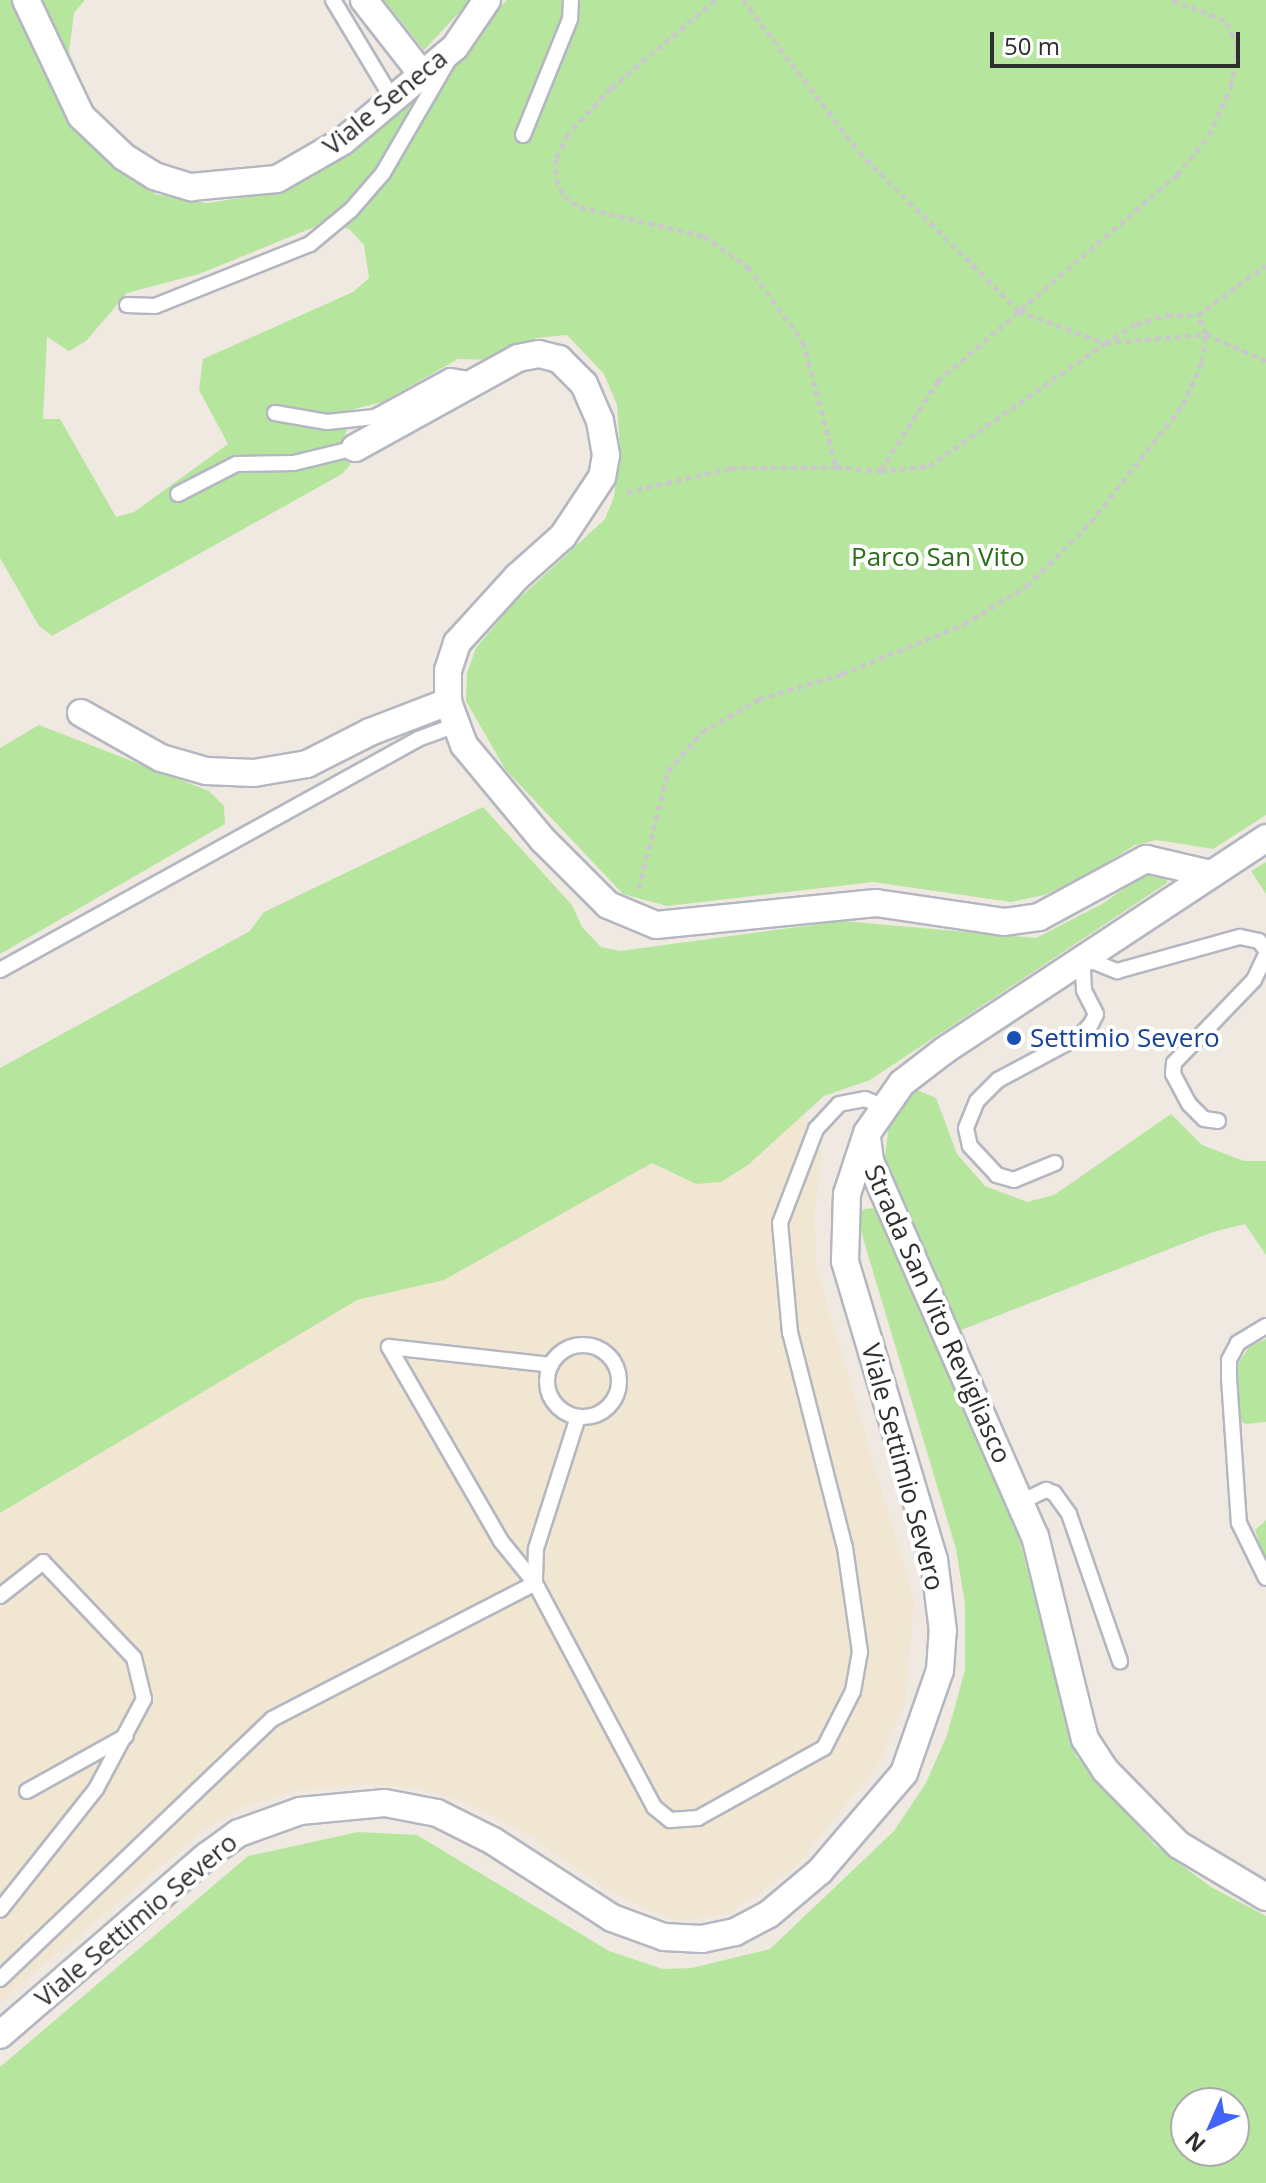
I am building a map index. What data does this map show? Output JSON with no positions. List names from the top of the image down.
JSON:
{
  "streets": {
    "street": ["Viale Seneca", "Strada San Vito Revigliasco", "Viale Settimio Severo"]
  },
  "crossings": [
    ["Strada San Vito Revigliasco", "Viale Settimio Severo"]
  ],
  "parks": ["Parco San Vito"],
  "places": ["Settimio Severo"],
  "scale_bar": "50 m",
  "north": "bottom left"
}
